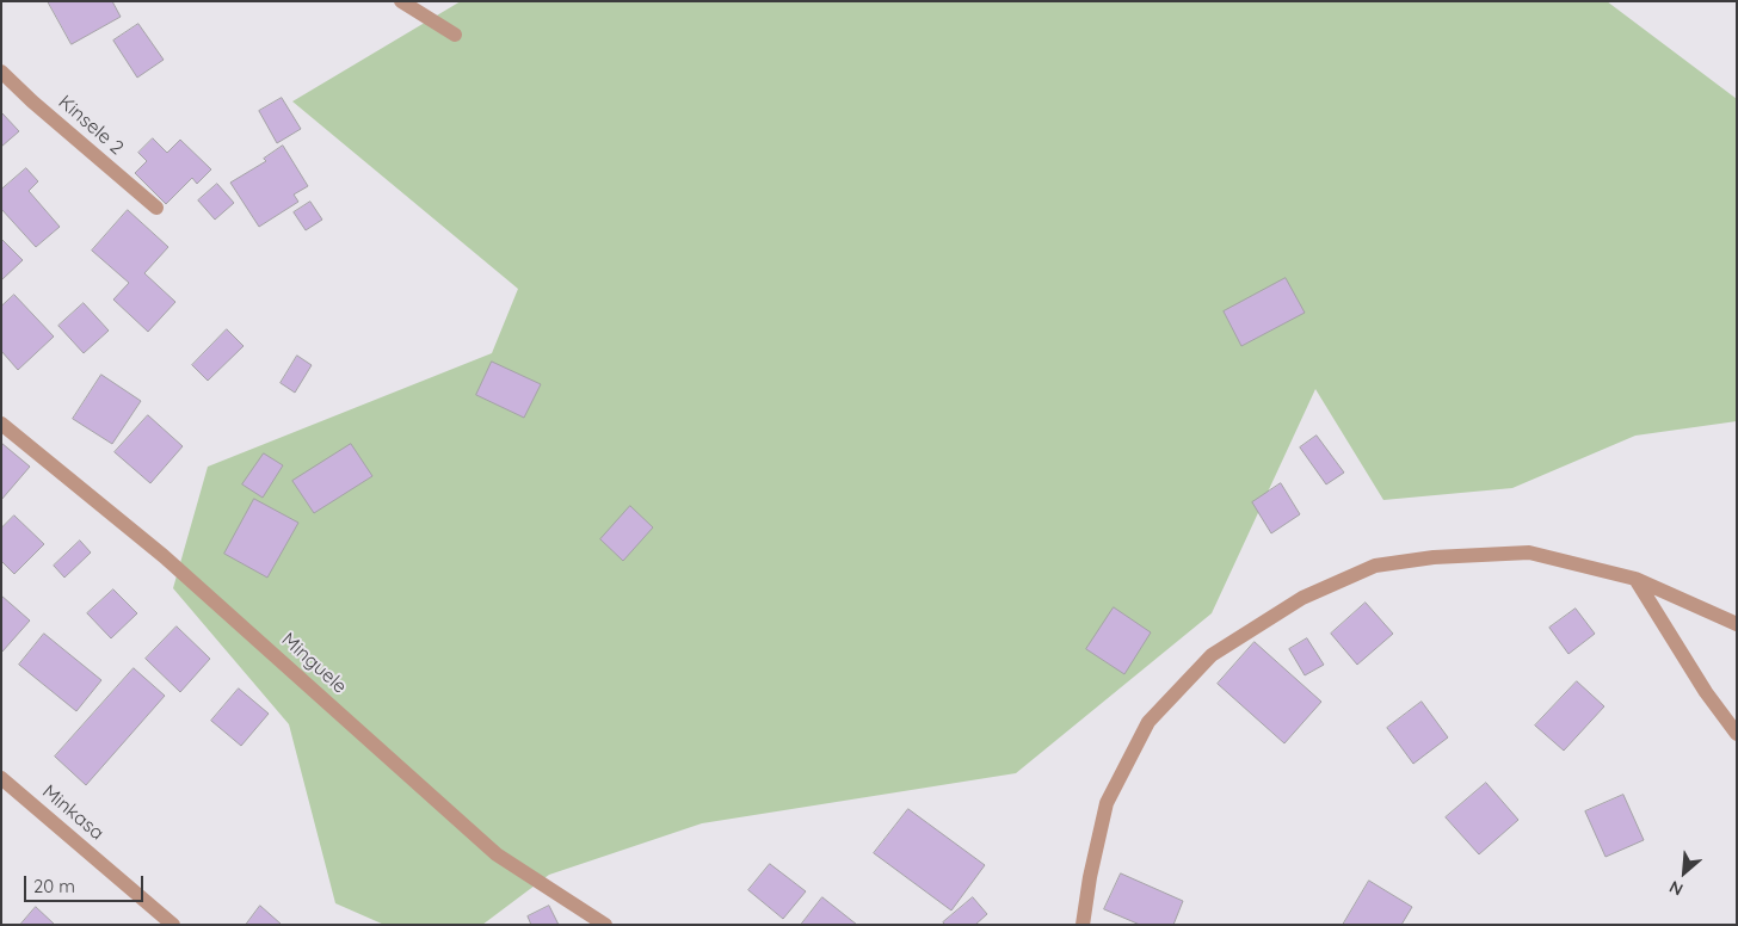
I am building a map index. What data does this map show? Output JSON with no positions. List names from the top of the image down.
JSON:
{
  "streets": {
    "street": ["Kinsele 2", "Minguele", "Minkasa"]
  },
  "scale_bar": "20 m",
  "north": "bottom left"
}
